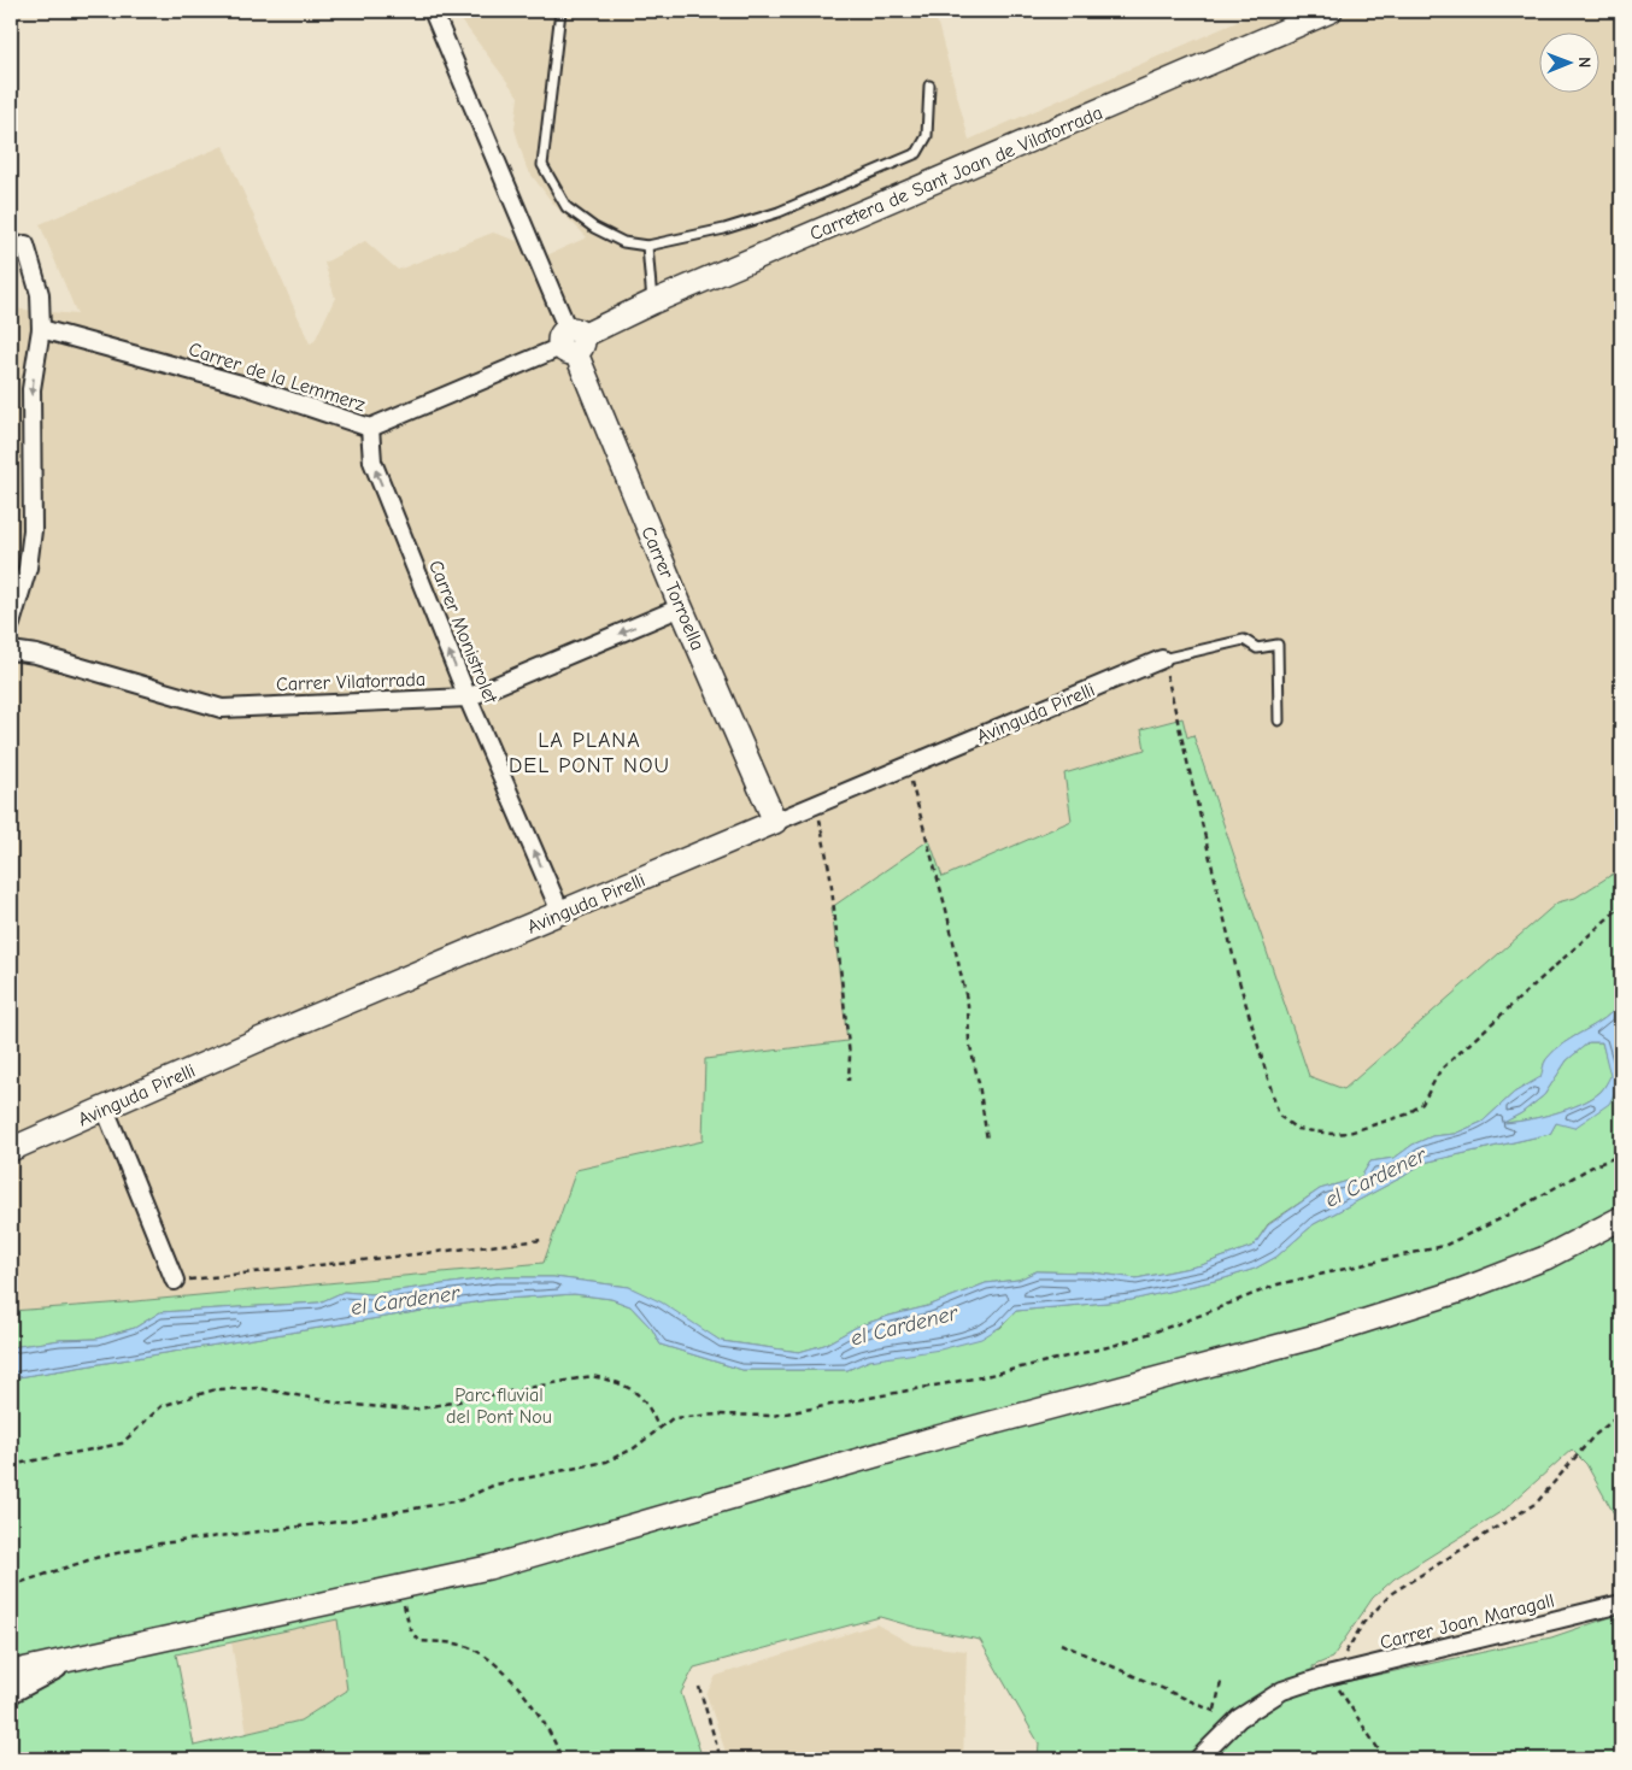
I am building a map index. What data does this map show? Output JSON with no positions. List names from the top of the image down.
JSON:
{
  "streets": {
    "street": [
      "Carretera de Sant Joan de Vilatorrada",
      "Carrer de la Lemmerz",
      "Carrer Torroella",
      "Carrer Monistrolet",
      "Carrer Vilatorrada",
      "Avinguda Pirelli",
      "Carrer Joan Maragall"
    ]
  },
  "crossings": [
    ["Carretera de Sant Joan de Vilatorrada", "Carrer de la Lemmerz"],
    ["Carretera de Sant Joan de Vilatorrada", "Carrer Torroella"],
    ["Carrer de la Lemmerz", "Carrer Torroella"],
    ["Carrer de la Lemmerz", "Carrer Monistrolet"],
    ["Carrer Torroella", "Carrer Vilatorrada"],
    ["Carrer Torroella", "Avinguda Pirelli"],
    ["Carrer Monistrolet", "Carrer Vilatorrada"],
    ["Carrer Monistrolet", "Avinguda Pirelli"]
  ],
  "one_way": ["Carrer Monistrolet"],
  "districts": ["LA PLANA DEL PONT NOU"],
  "water": ["el Cardener"],
  "parks": ["Parc fluvial del Pont Nou"],
  "north": "right"
}
